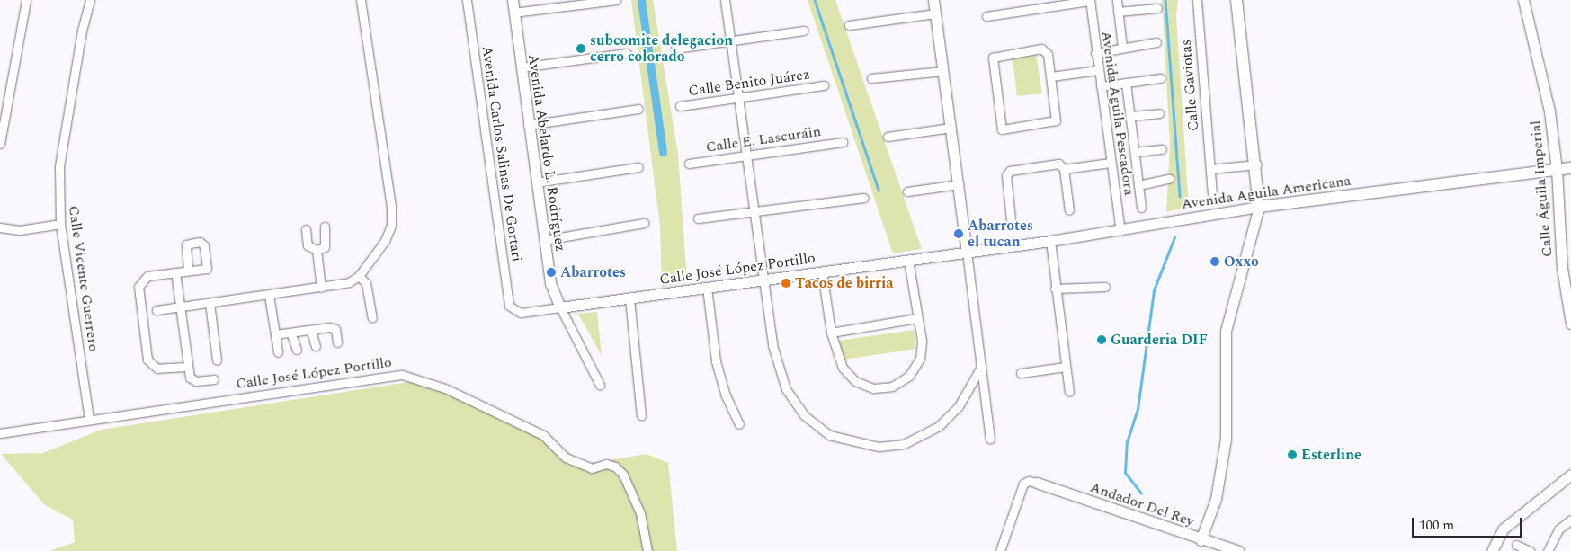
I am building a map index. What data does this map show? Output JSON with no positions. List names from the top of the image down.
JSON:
{
  "streets": {
    "main road": ["Avenida Aguila Americana"],
    "street": [
      "Calle Benito Juárez",
      "Calle Gaviotas",
      "Avenida Aguila Pescadora",
      "Calle E. Lascuráin",
      "Avenida Abelardo L. Rodríguez",
      "Avenida Carlos Salinas De Gortari",
      "Calle Águila Imperial",
      "Calle José López Portillo",
      "Calle Vicente Guerrero",
      "Andador Del Rey"
    ]
  },
  "crossings": [
    ["Avenida Aguila Pescadora", "Avenida Aguila Americana"],
    ["Avenida Abelardo L. Rodríguez", "Calle José López Portillo"],
    ["Avenida Carlos Salinas De Gortari", "Calle José López Portillo"],
    ["Calle Águila Imperial", "Avenida Aguila Americana"],
    ["Avenida Aguila Americana", "Calle José López Portillo"],
    ["Calle José López Portillo", "Calle Vicente Guerrero"]
  ],
  "places": [
    "subcomite delegacion cerro colorado",
    "Abarrotes el tucan",
    "Oxxo",
    "Abarrotes",
    "Tacos de birria",
    "Guarderia DIF",
    "Esterline"
  ],
  "scale_bar": "100 m"
}
